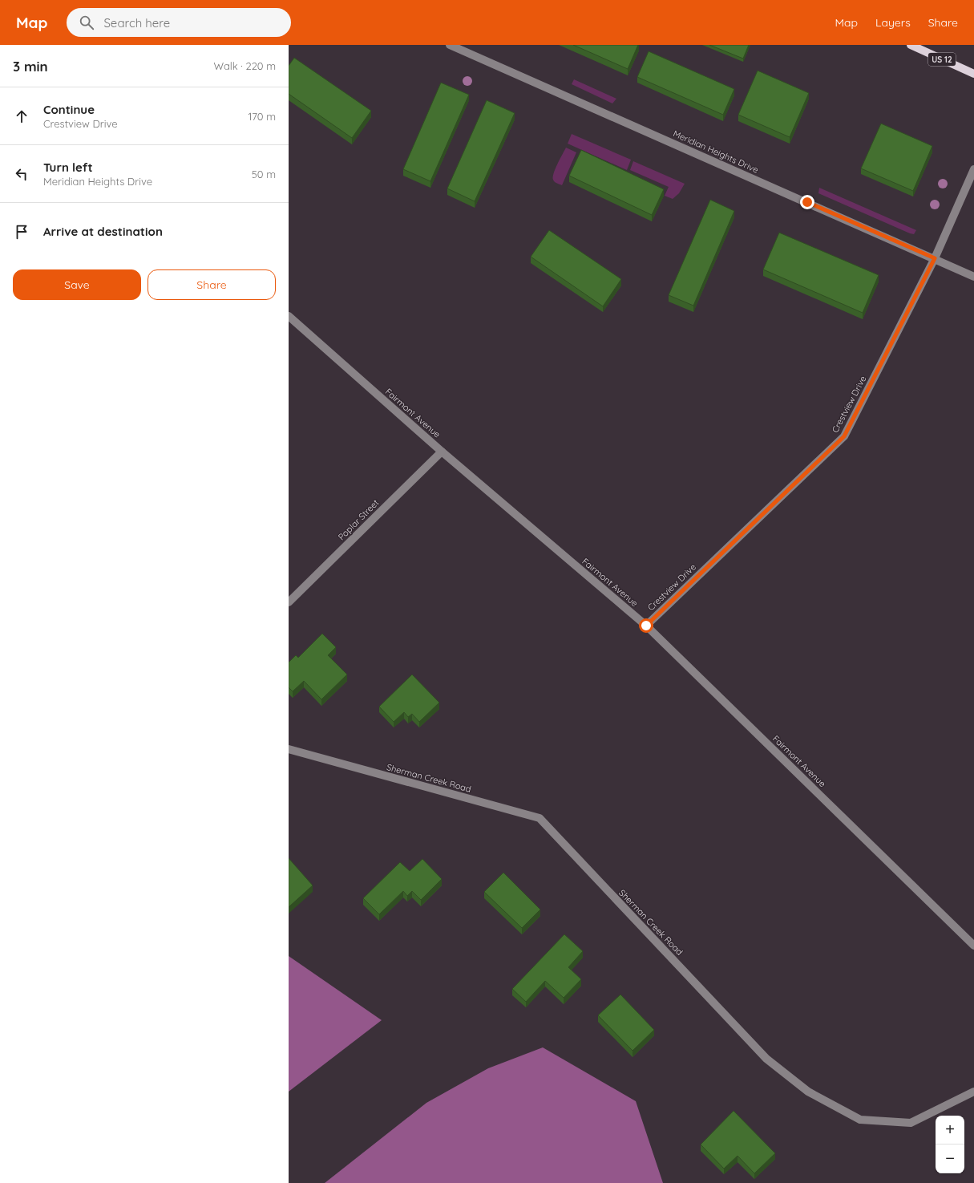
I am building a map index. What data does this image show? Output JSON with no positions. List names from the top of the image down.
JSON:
{
  "streets": {
    "main road": ["US 12"],
    "street": [
      "Meridian Heights Drive",
      "Crestview Drive",
      "Fairmont Avenue",
      "Poplar Street",
      "Sherman Creek Road"
    ]
  },
  "crossings": [
    ["Meridian Heights Drive", "Crestview Drive"],
    ["Crestview Drive", "Fairmont Avenue"],
    ["Fairmont Avenue", "Poplar Street"]
  ],
  "page": {
    "header": "Map",
    "search": "Search here",
    "nav": ["Map", "Layers", "Share"],
    "heading": ["3 min", "Walk · 220 m"],
    "list": [
      ["Continue", "Crestview Drive", "170 m"],
      ["Turn left", "Meridian Heights Drive", "50 m"],
      "Arrive at destination"
    ],
    "buttons": ["Save", "Share"],
    "map_buttons": ["+", "−"]
  }
}
